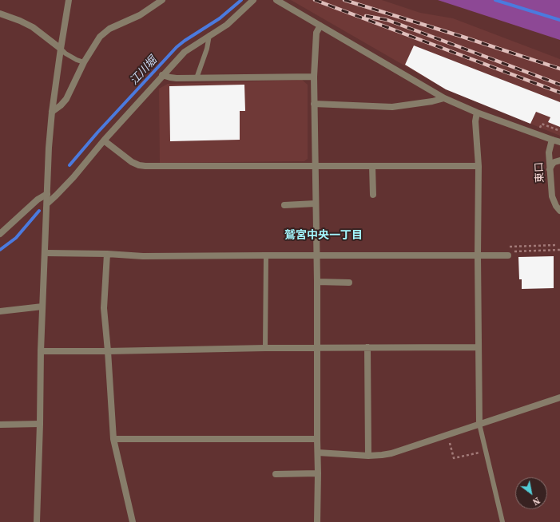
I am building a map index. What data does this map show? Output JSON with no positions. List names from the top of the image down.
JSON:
{
  "streets": {
    "street": ["東口"]
  },
  "districts": ["鷲宮中央一丁目"],
  "water": ["江川堀"],
  "north": "bottom right"
}
